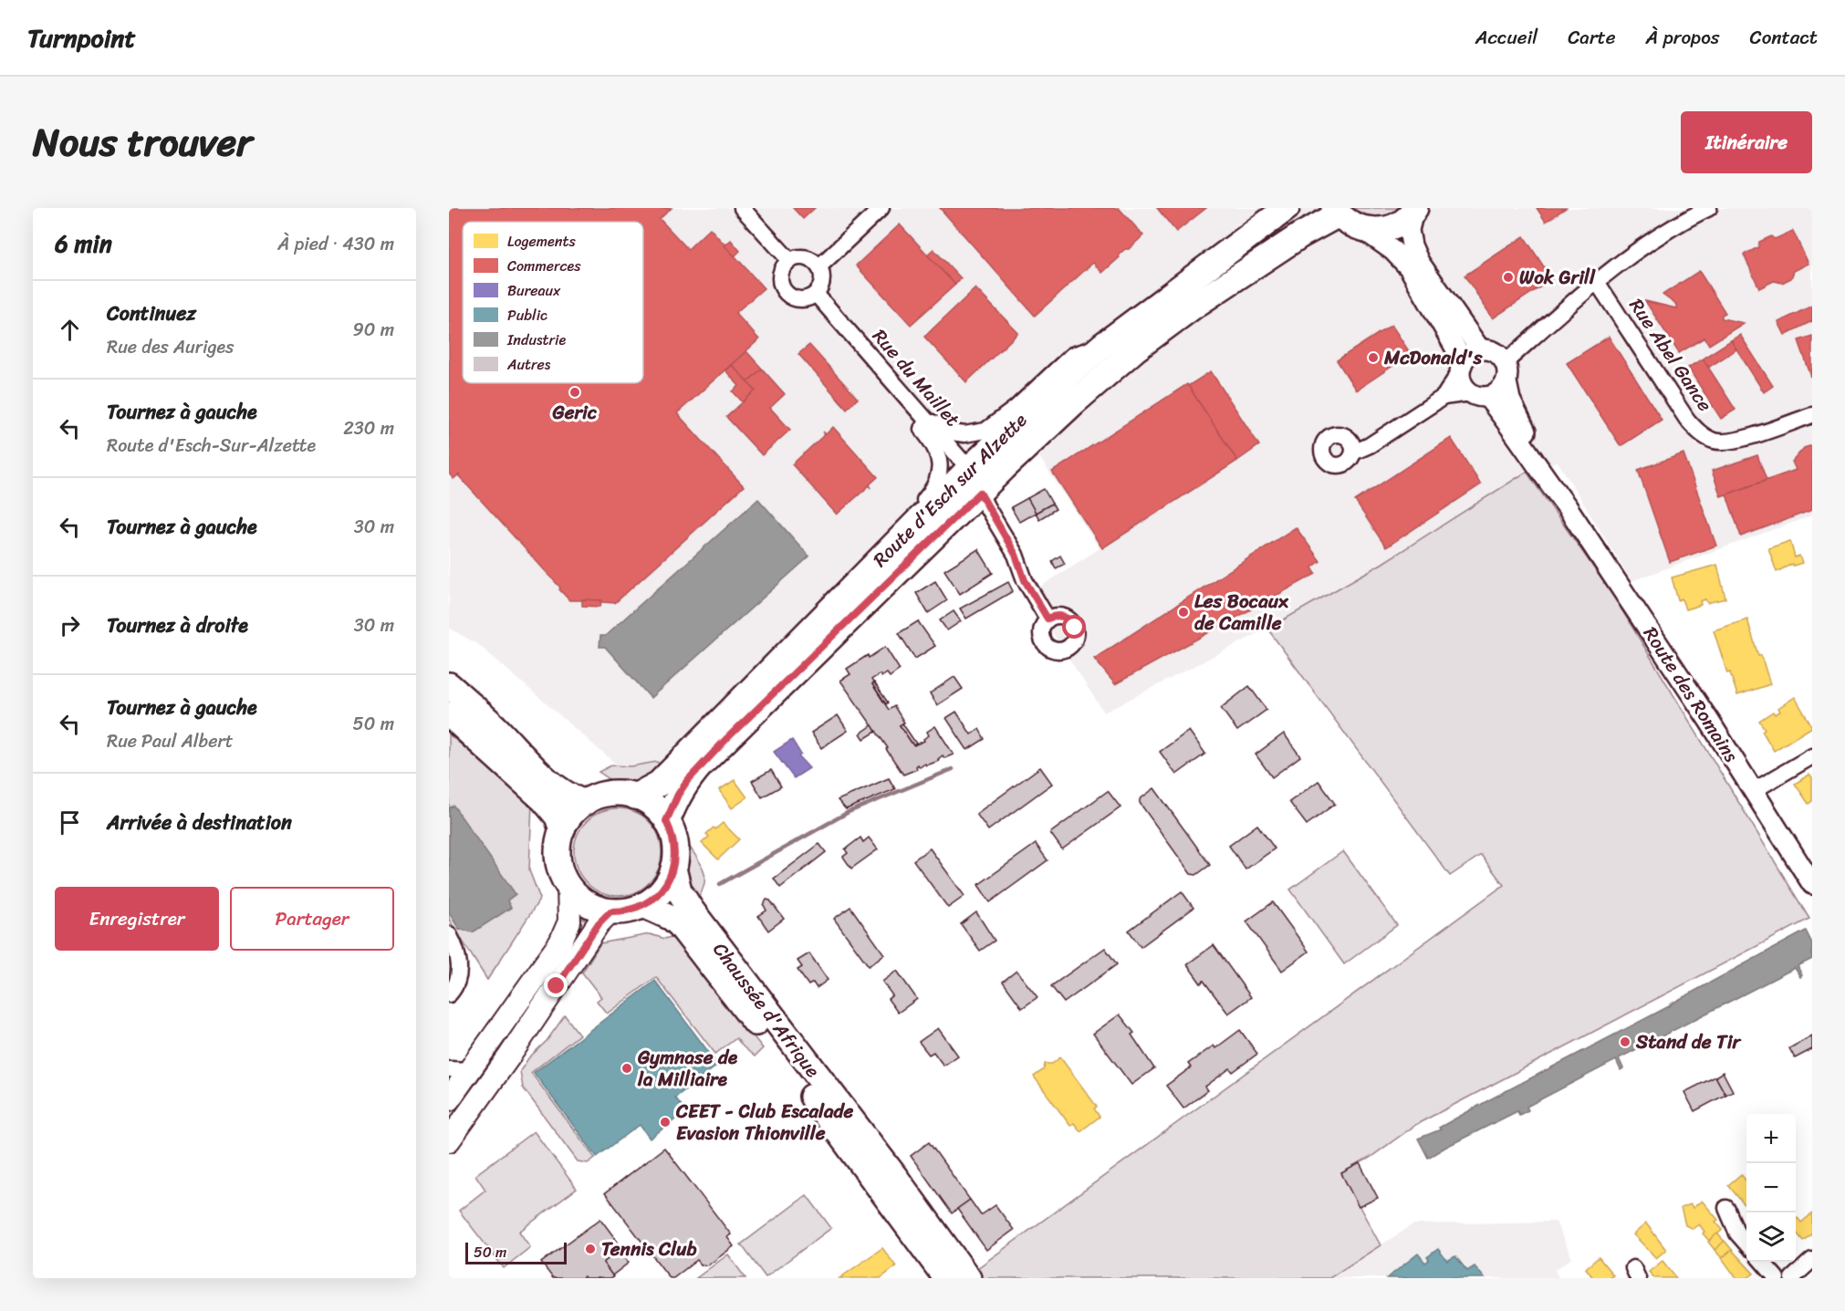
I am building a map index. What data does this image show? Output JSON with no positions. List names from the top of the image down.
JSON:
{
  "streets": {
    "main road": ["Route d'Esch sur Alzette", "Chaussée d'Afrique"],
    "street": ["Rue Abel Gance", "Rue du Maillet", "Route des Romains"]
  },
  "crossings": [
    ["Rue du Maillet", "Route d'Esch sur Alzette"],
    ["Route d'Esch sur Alzette", "Chaussée d'Afrique"]
  ],
  "places": [
    "Wok Grill",
    "McDonald's",
    "Geric",
    "Les Bocaux de Camille",
    "Stand de Tir",
    "Gymnase de la Milliaire",
    "CEET - Club Escalade Evasion Thionville",
    "Tennis Club"
  ],
  "legend": [
    "Logements",
    "Commerces",
    "Bureaux",
    "Public",
    "Industrie",
    "Autres"
  ],
  "scale_bar": "50 m",
  "page": {
    "header": "Turnpoint",
    "nav": [
      "Accueil",
      "Carte",
      "À propos",
      "Contact"
    ],
    "title": "Nous trouver",
    "buttons": [
      "Itinéraire",
      ["Enregistrer", "Partager"]
    ],
    "heading": ["6 min", "À pied · 430 m"],
    "list": [
      ["Continuez", "Rue des Auriges", "90 m"],
      ["Tournez à gauche", "Route d'Esch-Sur-Alzette", "230 m"],
      ["Tournez à gauche", "30 m"],
      ["Tournez à droite", "30 m"],
      ["Tournez à gauche", "Rue Paul Albert", "50 m"],
      "Arrivée à destination"
    ],
    "map_buttons": ["+", "−"],
    "scale": "50 m"
  }
}
